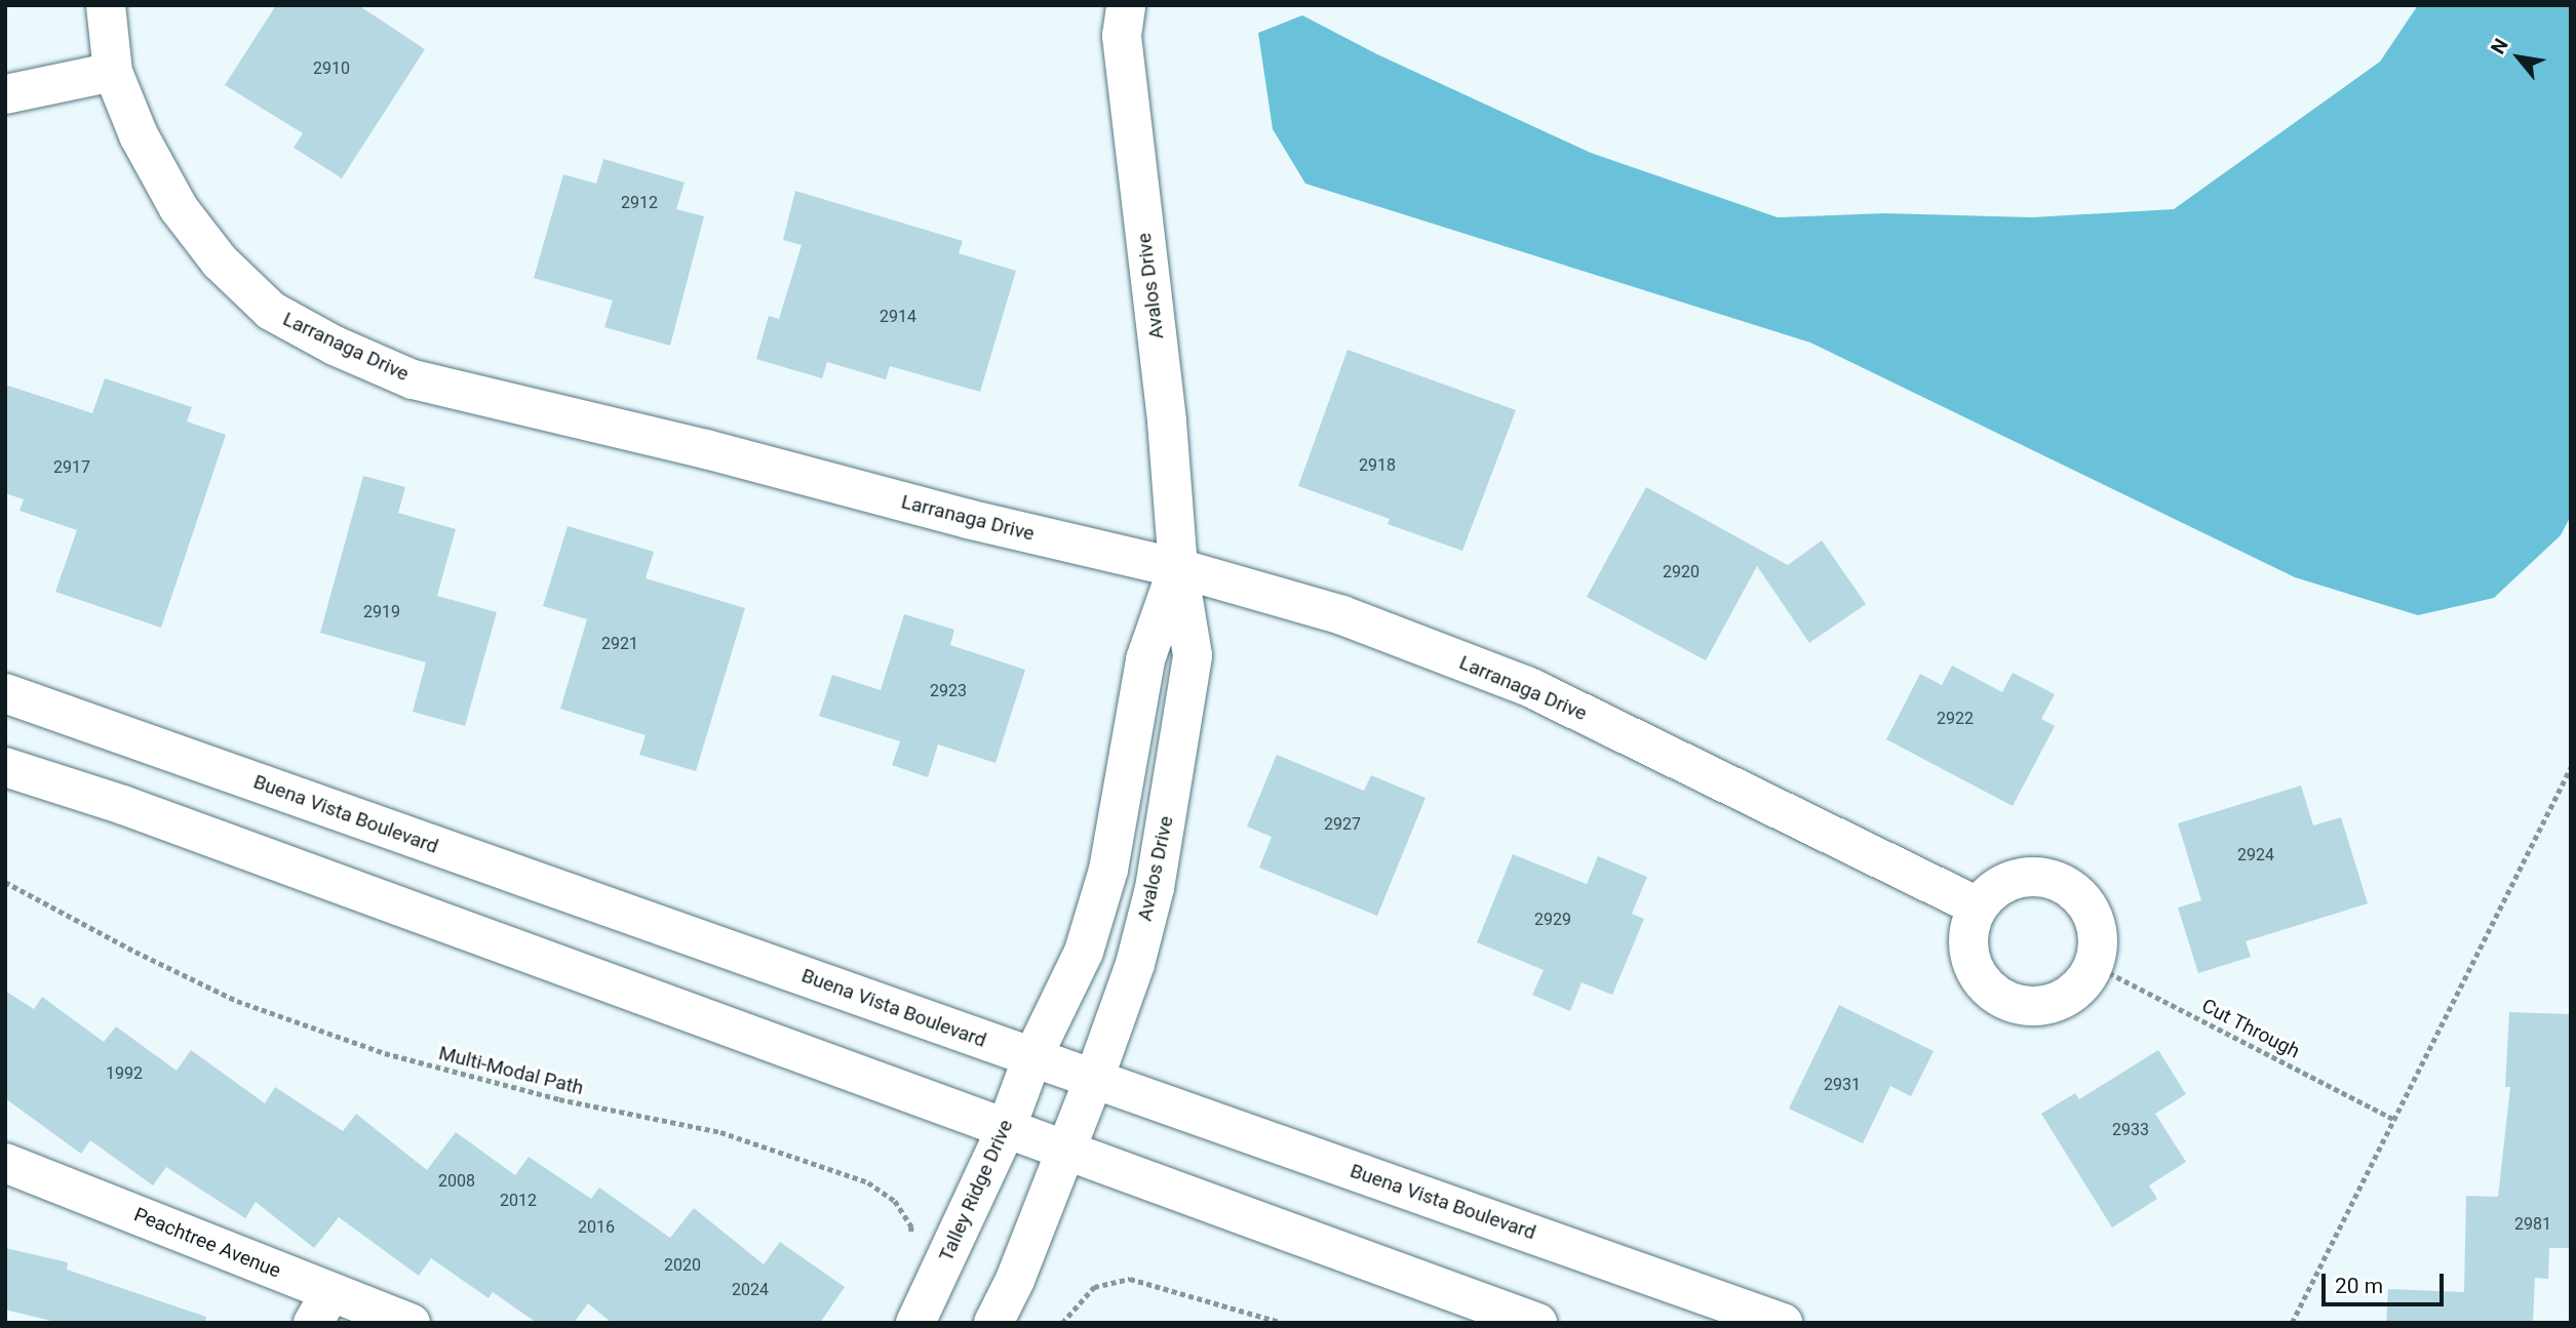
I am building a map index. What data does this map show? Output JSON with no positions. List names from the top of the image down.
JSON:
{
  "streets": {
    "street": [
      "Avalos Drive",
      "Larranaga Drive",
      "Buena Vista Boulevard",
      "Talley Ridge Drive",
      "Peachtree Avenue"
    ],
    "path": ["Cut Through", "Multi-Modal Path"]
  },
  "crossings": [
    ["Avalos Drive", "Larranaga Drive"],
    ["Avalos Drive", "Buena Vista Boulevard"],
    ["Avalos Drive", "Talley Ridge Drive"],
    ["Larranaga Drive", "Cut Through"],
    ["Buena Vista Boulevard", "Talley Ridge Drive"]
  ],
  "house_numbers": [
    "2910",
    "2912",
    "2914",
    "2918",
    "2917",
    "2920",
    "2919",
    "2921",
    "2923",
    "2922",
    "2927",
    "2924",
    "2929",
    "1992",
    "2931",
    "2933",
    "2008",
    "2012",
    "2981",
    "2016",
    "2020",
    "2024"
  ],
  "scale_bar": "20 m",
  "north": "top left"
}
